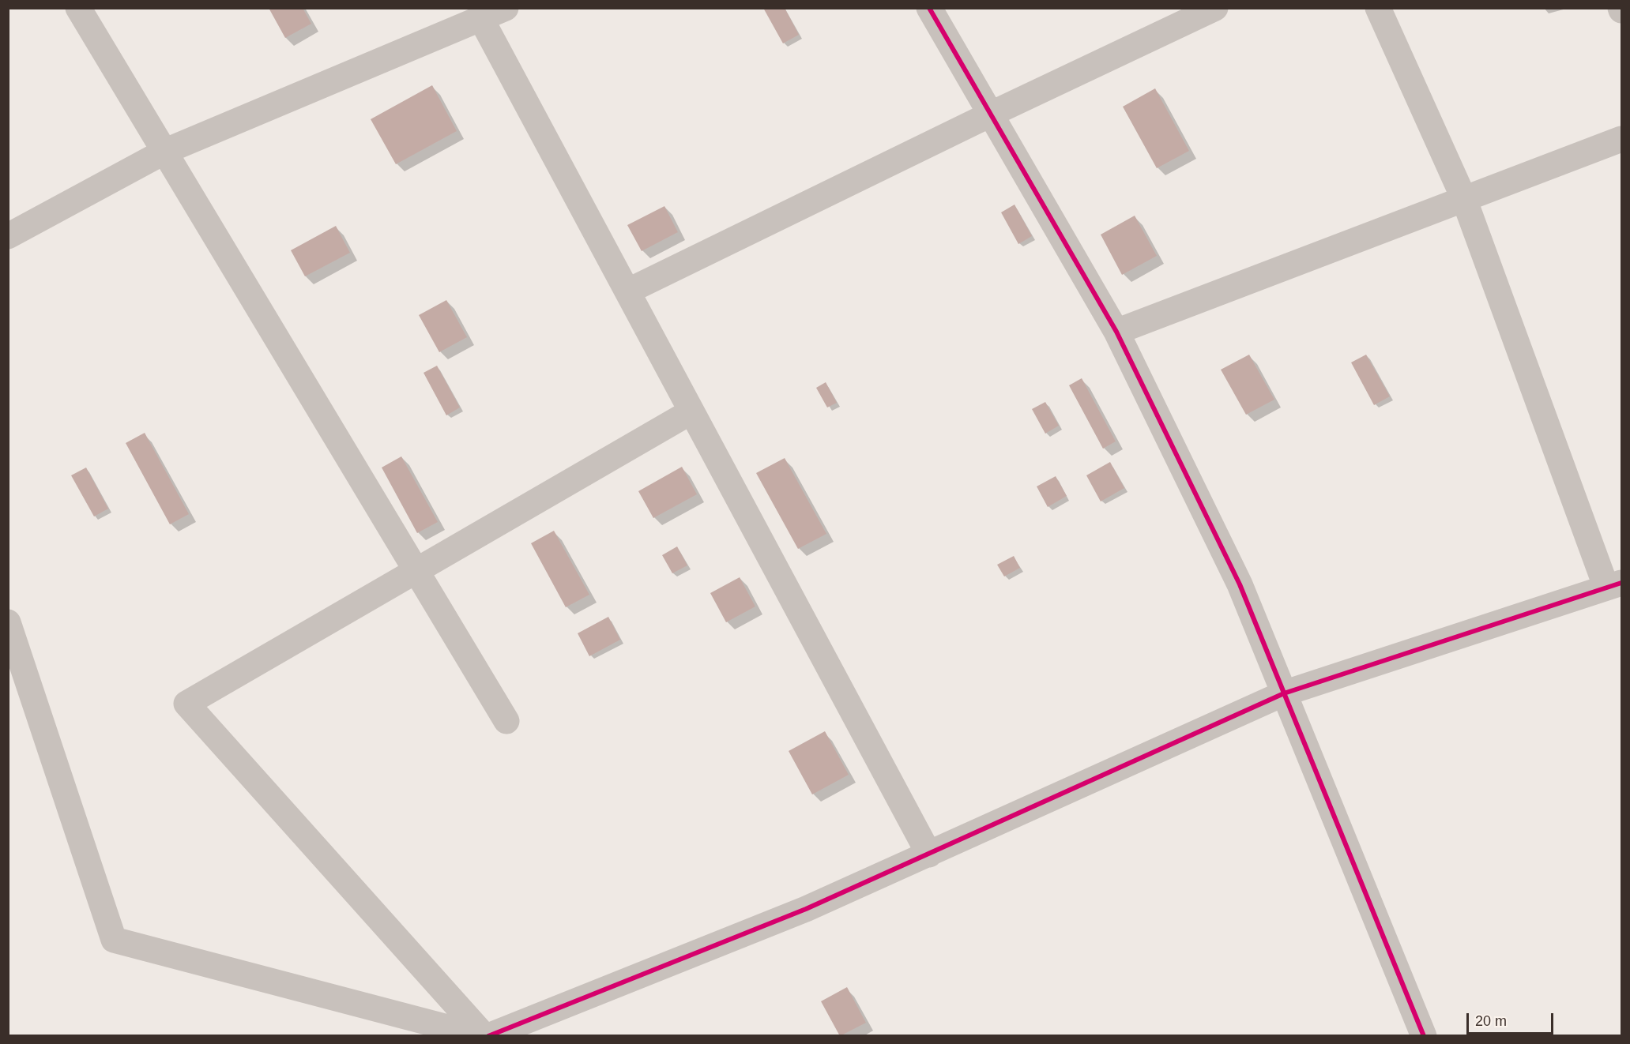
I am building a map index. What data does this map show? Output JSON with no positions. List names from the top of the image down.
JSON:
{
  "scale_bar": "20 m"
}
